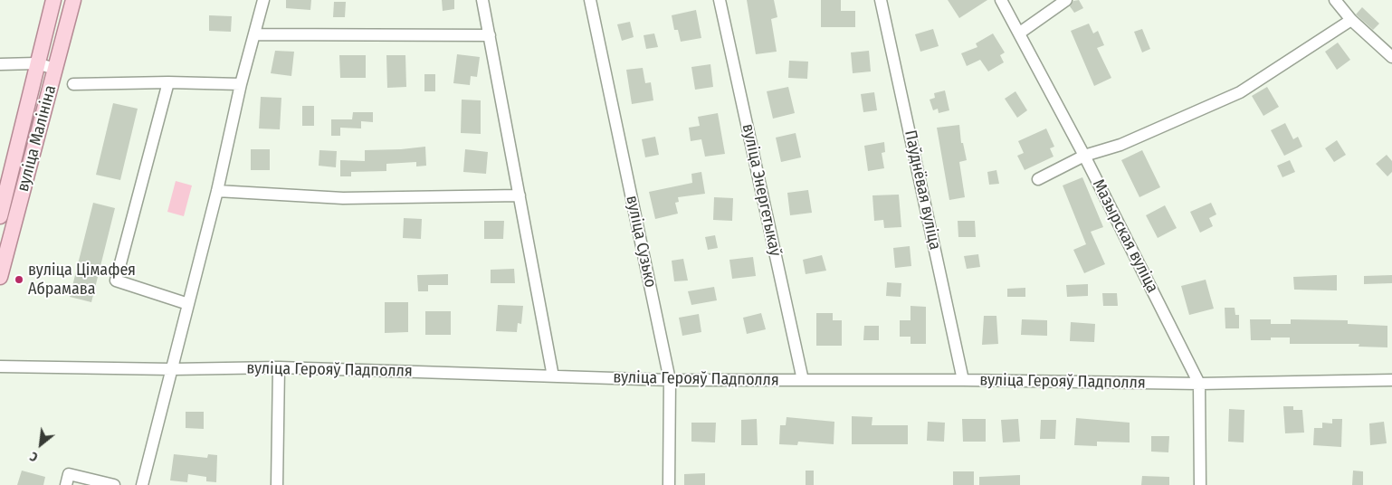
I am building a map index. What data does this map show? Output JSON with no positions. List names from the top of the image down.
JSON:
{
  "streets": {
    "main road": ["вуліца Малініна"],
    "street": [
      "вуліца Энергетыкаў",
      "Паўднёвая вуліца",
      "Мазырская вуліца",
      "вуліца Сузько",
      "вуліца Герояў Падполля"
    ]
  },
  "crossings": [
    ["вуліца Энергетыкаў", "вуліца Герояў Падполля"],
    ["Паўднёвая вуліца", "вуліца Герояў Падполля"],
    ["Мазырская вуліца", "вуліца Герояў Падполля"],
    ["вуліца Сузько", "вуліца Герояў Падполля"]
  ],
  "places": ["вуліца Цімафея Абрамава"],
  "north": "bottom left"
}
